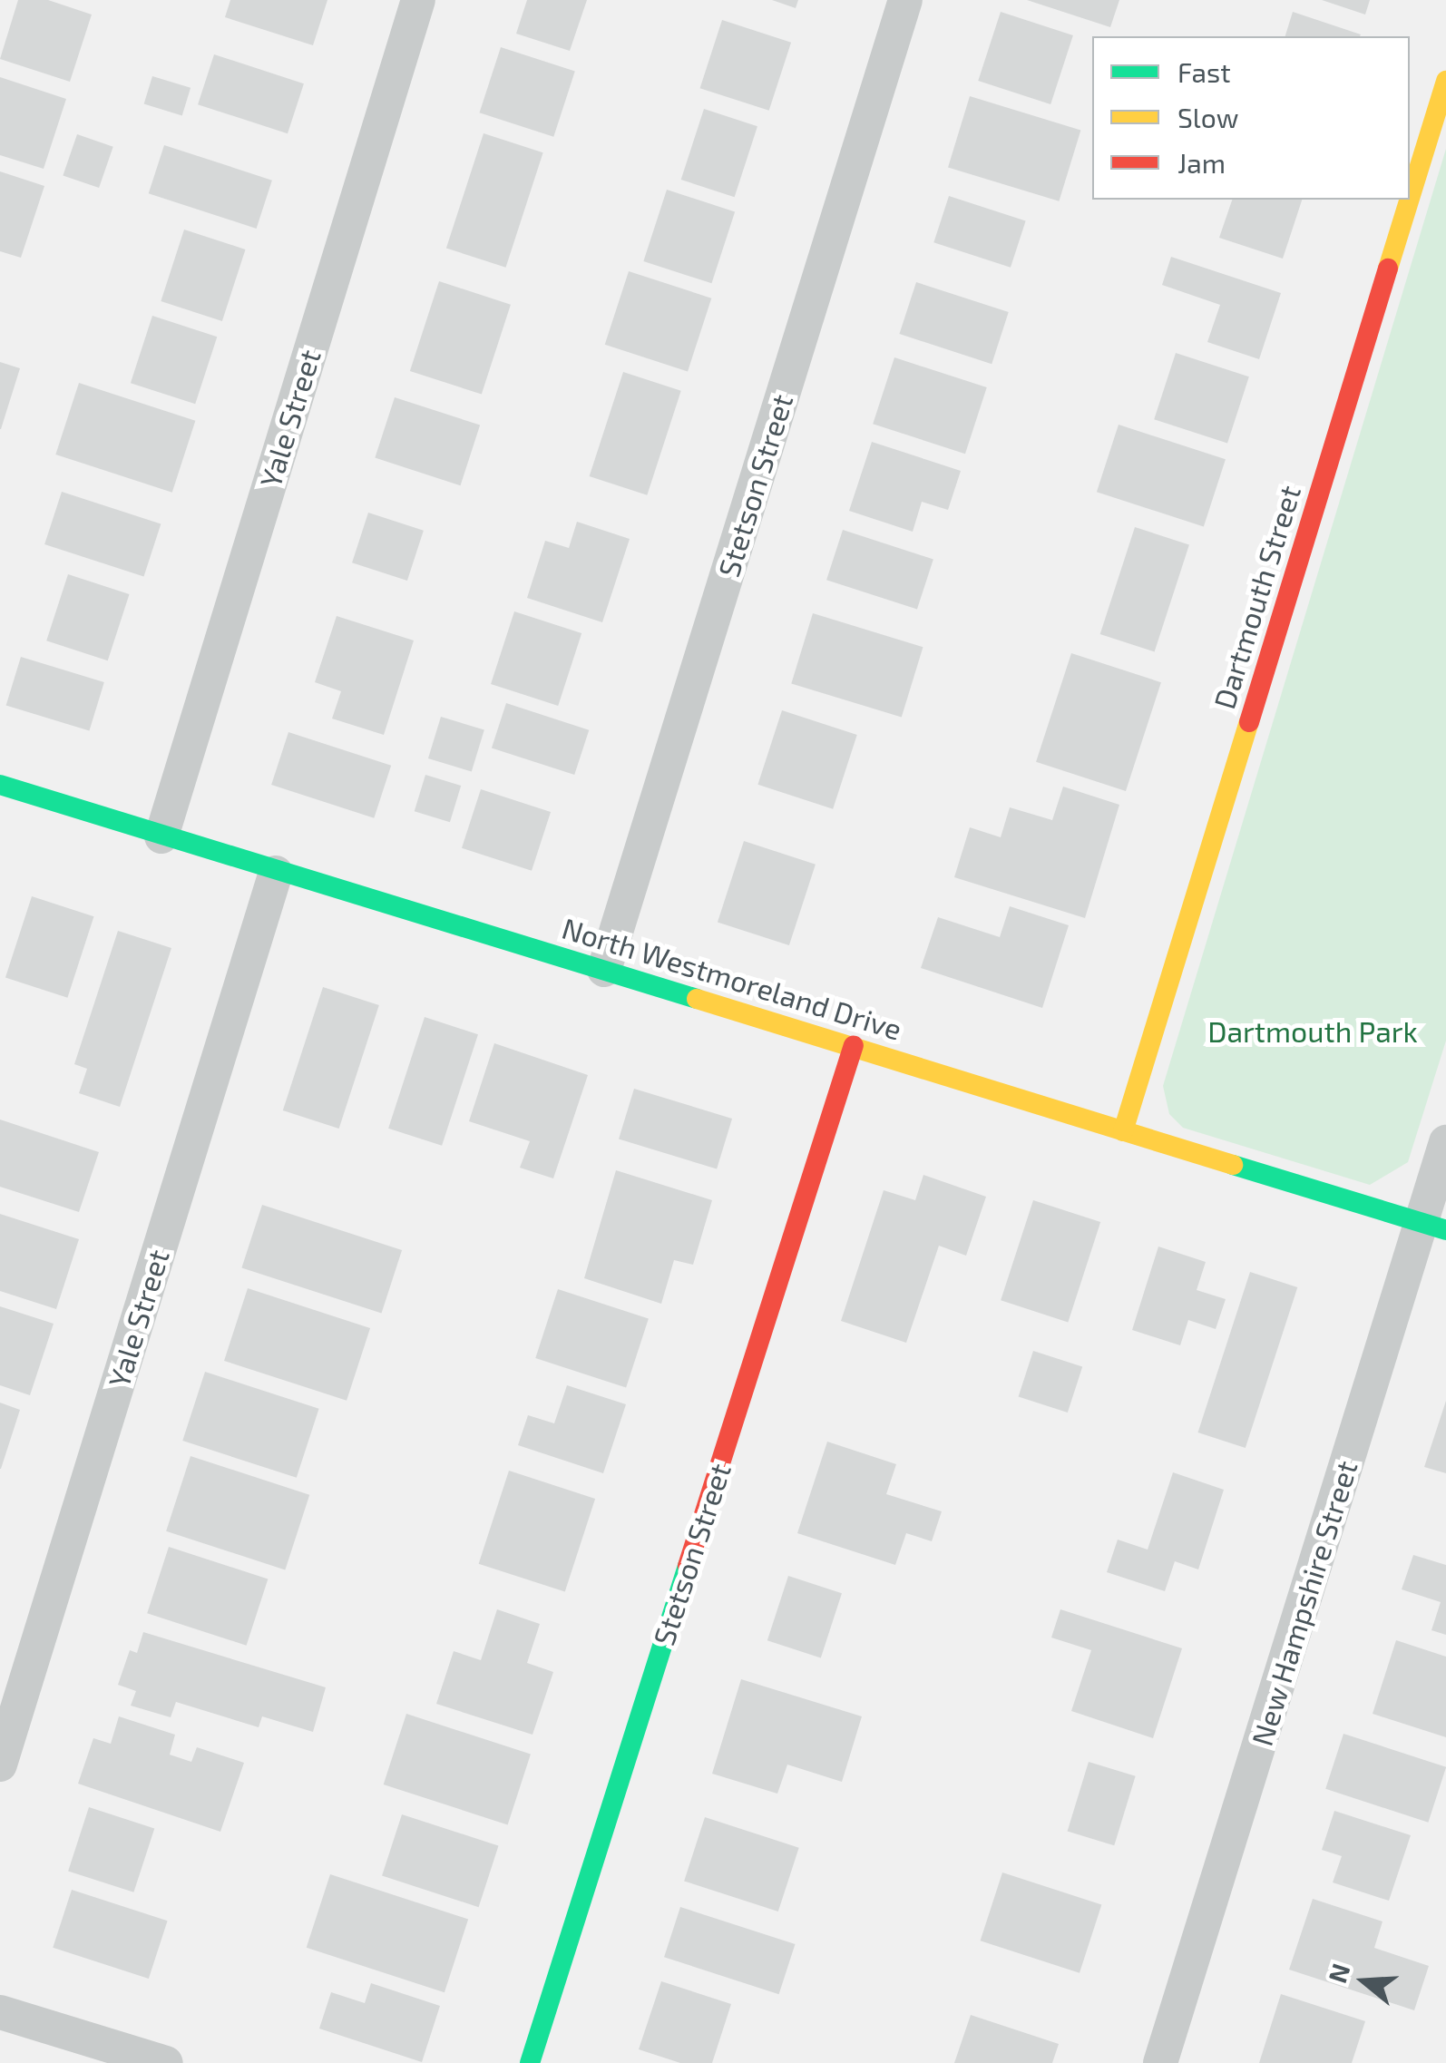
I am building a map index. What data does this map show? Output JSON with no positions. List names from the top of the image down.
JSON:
{
  "streets": {
    "street": [
      "Yale Street",
      "Stetson Street",
      "Dartmouth Street",
      "North Westmoreland Drive",
      "New Hampshire Street"
    ]
  },
  "crossings": [
    ["Yale Street", "North Westmoreland Drive"],
    ["Stetson Street", "North Westmoreland Drive"],
    ["Dartmouth Street", "North Westmoreland Drive"],
    ["North Westmoreland Drive", "New Hampshire Street"]
  ],
  "parks": ["Dartmouth Park"],
  "legend": ["Fast", "Slow", "Jam"],
  "north": "left"
}
